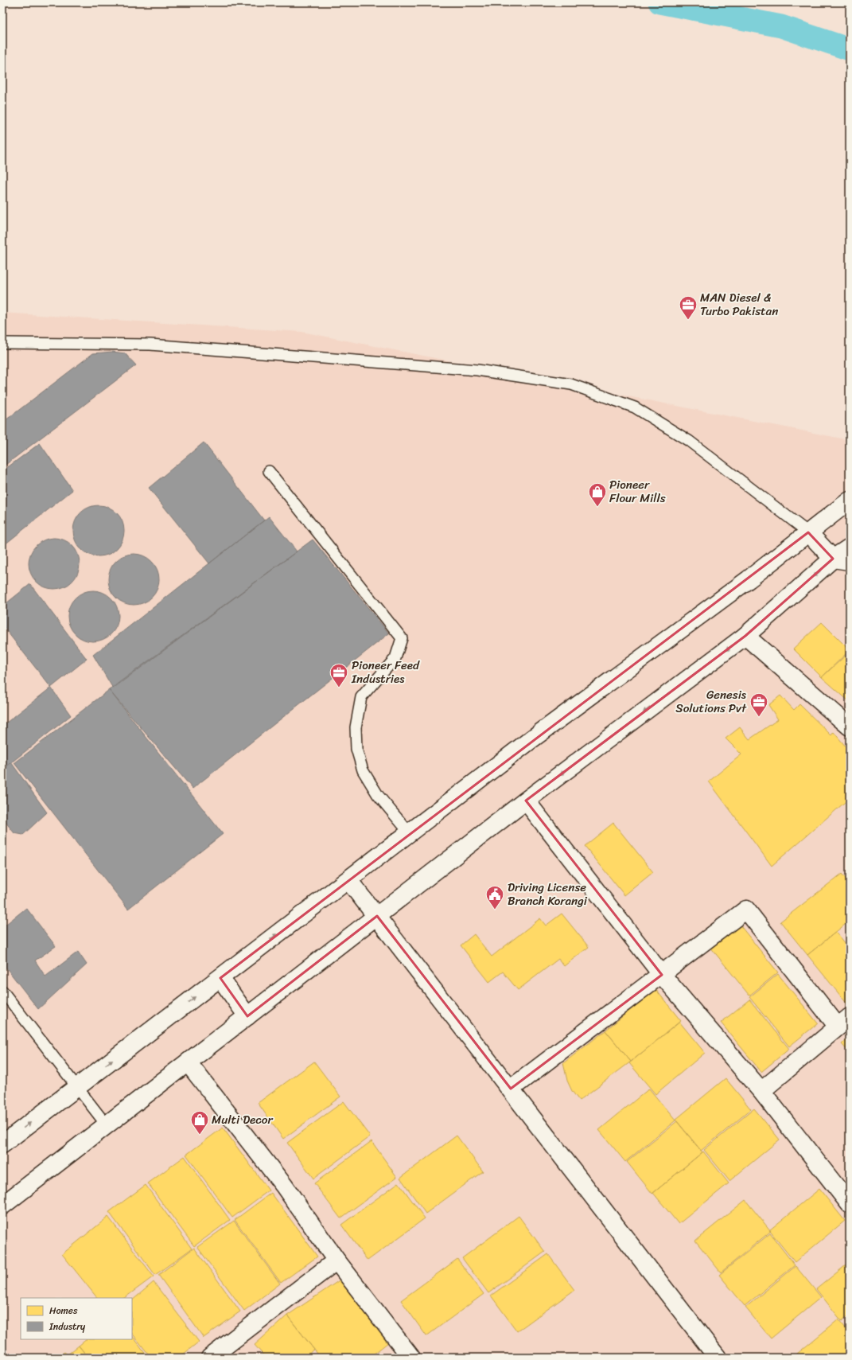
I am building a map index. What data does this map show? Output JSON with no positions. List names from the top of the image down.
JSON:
{
  "places": {
    "office": ["MAN Diesel & Turbo Pakistan", "Pioneer Feed Industries", "Genesis Solutions Pvt"],
    "shop": ["Pioneer Flour Mills", "Multi Decor"],
    "public building": ["Driving License Branch Korangi"]
  },
  "legend": ["Homes", "Industry"]
}
